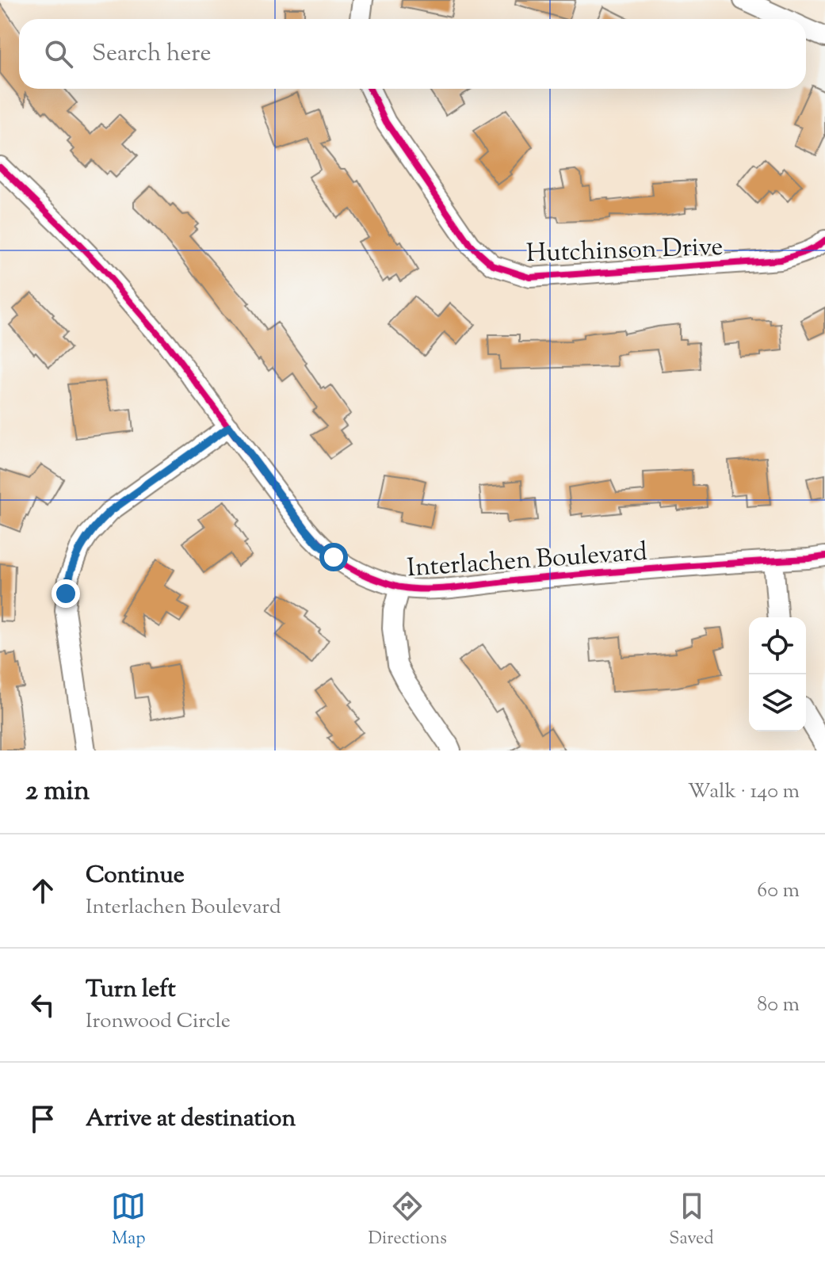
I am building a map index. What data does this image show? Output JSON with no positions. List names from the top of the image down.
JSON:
{
  "streets": {
    "street": ["Hutchinson Drive", "Interlachen Boulevard"]
  },
  "page": {
    "search": "Search here",
    "heading": ["2 min", "Walk · 140 m"],
    "list": [
      ["Continue", "Interlachen Boulevard", "60 m"],
      ["Turn left", "Ironwood Circle", "80 m"],
      "Arrive at destination"
    ],
    "nav": ["Map", "Directions", "Saved"]
  }
}
